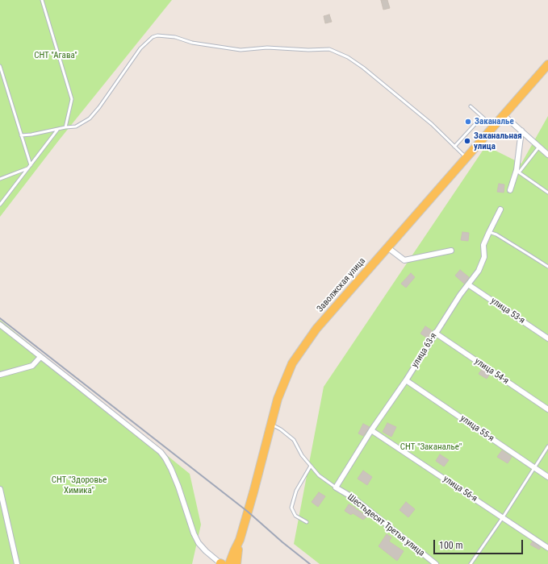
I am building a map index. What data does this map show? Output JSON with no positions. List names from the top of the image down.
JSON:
{
  "streets": {
    "main road": ["Заволжская улица"],
    "street": [
      "улица 53-я",
      "улица 63-я",
      "улица 54-я",
      "улица 55-я",
      "улица 56-я",
      "Шестьдесят Третья улица"
    ]
  },
  "crossings": [
    ["улица 53-я", "улица 63-я"],
    ["улица 63-я", "улица 54-я"],
    ["улица 63-я", "улица 55-я"],
    ["улица 63-я", "улица 56-я"],
    ["улица 63-я", "Шестьдесят Третья улица"]
  ],
  "parks": ["СНТ \"Агава\"", "СНТ \"Заканалье\"", "СНТ \"Здоровье Химика\""],
  "places": ["Заканалье", "Заканальная улица"],
  "scale_bar": "100 m"
}
